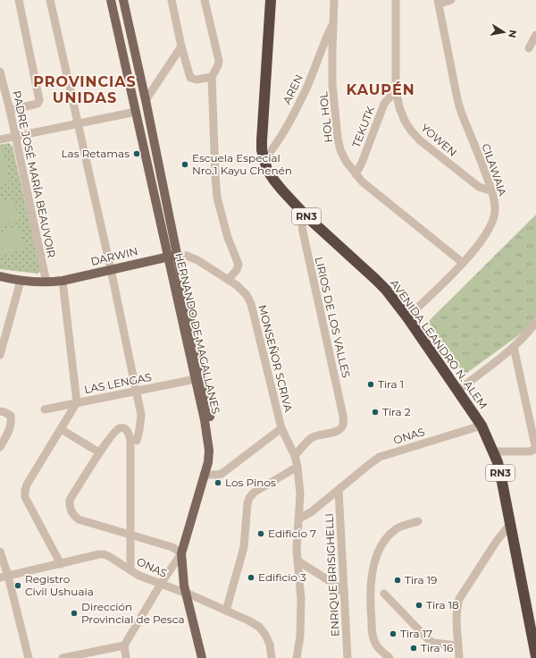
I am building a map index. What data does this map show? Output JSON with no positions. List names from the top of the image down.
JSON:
{
  "streets": {
    "highway": ["RN3", "AVENIDA LEANDRO N. ALEM"],
    "main road": ["DARWIN", "HERNANDO DE MAGALLANES"],
    "street": [
      "AREN",
      "HOL HOL",
      "TEKUTK",
      "YOWEN",
      "CILAWAIA",
      "PADRE JOSÉ MARÍA BEAUVOIR",
      "LIRIOS DE LOS VALLES",
      "MONSEÑOR SCRIVA",
      "LAS LENGAS",
      "ONAS",
      "ENRIQUE BRISIGHELLI"
    ]
  },
  "crossings": [
    ["AREN", "HOL HOL"],
    ["AREN", "AVENIDA LEANDRO N. ALEM"],
    ["HOL HOL", "TEKUTK"],
    ["HOL HOL", "CILAWAIA"],
    ["TEKUTK", "YOWEN"],
    ["YOWEN", "CILAWAIA"],
    ["CILAWAIA", "AVENIDA LEANDRO N. ALEM"],
    ["PADRE JOSÉ MARÍA BEAUVOIR", "DARWIN"],
    ["DARWIN", "HERNANDO DE MAGALLANES"],
    ["DARWIN", "MONSEÑOR SCRIVA"],
    ["LIRIOS DE LOS VALLES", "AVENIDA LEANDRO N. ALEM"],
    ["LIRIOS DE LOS VALLES", "MONSEÑOR SCRIVA"],
    ["HERNANDO DE MAGALLANES", "LAS LENGAS"],
    ["HERNANDO DE MAGALLANES", "ONAS"],
    ["AVENIDA LEANDRO N. ALEM", "ONAS"],
    ["MONSEÑOR SCRIVA", "ONAS"],
    ["ONAS", "ENRIQUE BRISIGHELLI"]
  ],
  "districts": ["PROVINCIAS UNIDAS", "KAUPÉN"],
  "places": [
    "Las Retamas",
    "Escuela Especial Nro.1 Kayu Chenén",
    "Tira 1",
    "Tira 2",
    "Los Pinos",
    "Edificio 7",
    "Edificio 3",
    "Tira 19",
    "Registro Civil Ushuaia",
    "Tira 18",
    "Dirección Provincial de Pesca",
    "Tira 17",
    "Tira 16"
  ],
  "north": "right"
}
